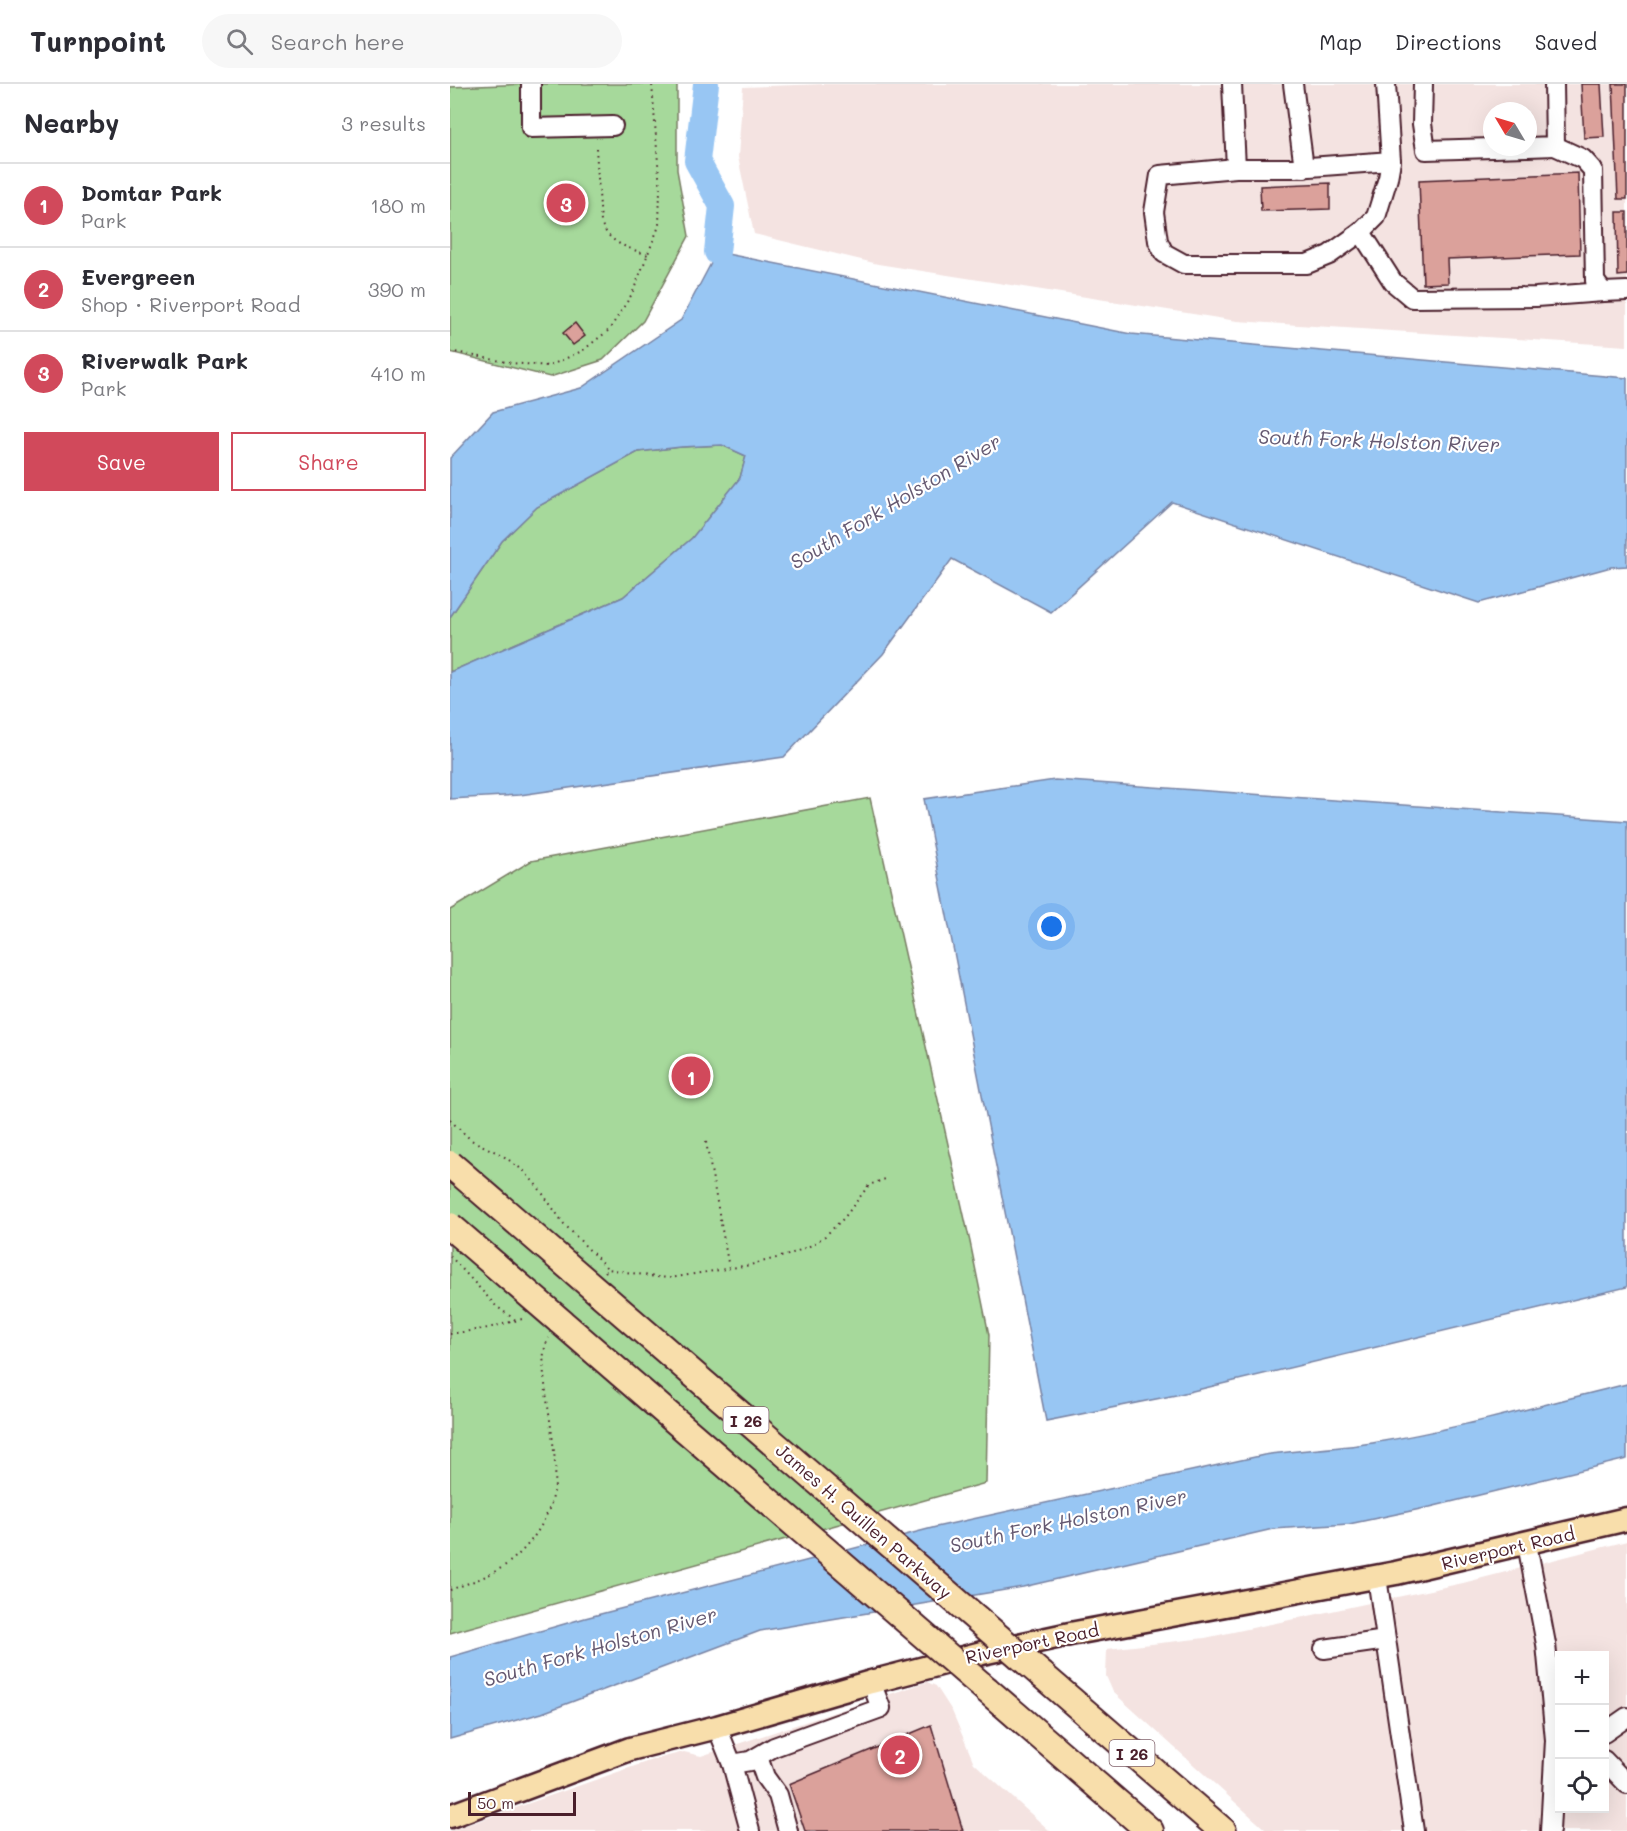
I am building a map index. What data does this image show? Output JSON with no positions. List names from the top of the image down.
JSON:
{
  "streets": {
    "highway": ["I 26", "James H. Quillen Parkway"],
    "main road": ["Riverport Road"]
  },
  "water": ["South Fork Holston River"],
  "scale_bar": "50 m",
  "north": "top left",
  "page": {
    "header": "Turnpoint",
    "search": "Search here",
    "nav": ["Map", "Directions", "Saved"],
    "heading": ["Nearby", "3 results"],
    "list": [
      {
        "mark": "1",
        "name": "Domtar Park",
        "note": "Park",
        "value": "180 m"
      },
      {
        "mark": "2",
        "name": "Evergreen",
        "note": "Shop · Riverport Road",
        "value": "390 m"
      },
      {
        "mark": "3",
        "name": "Riverwalk Park",
        "note": "Park",
        "value": "410 m"
      }
    ],
    "pins": ["3", "1", "2"],
    "buttons": ["Save", "Share"],
    "map_buttons": ["+", "−"],
    "scale": "50 m"
  }
}
